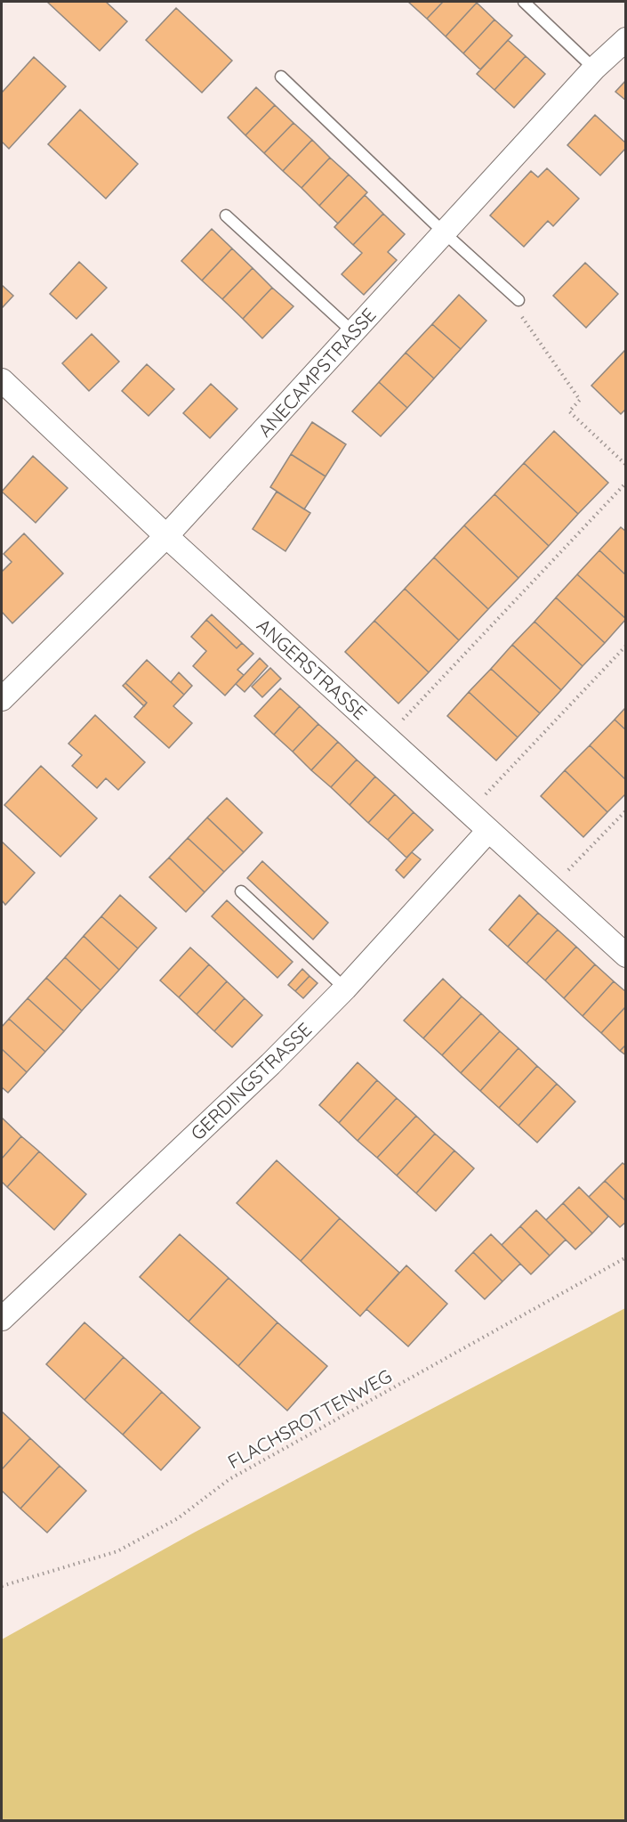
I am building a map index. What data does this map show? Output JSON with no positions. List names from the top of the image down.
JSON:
{
  "streets": {
    "street": ["ANECAMPSTRASSE", "ANGERSTRASSE", "GERDINGSTRASSE"],
    "path": ["FLACHSROTTENWEG"]
  },
  "crossings": [
    ["ANECAMPSTRASSE", "ANGERSTRASSE"],
    ["ANGERSTRASSE", "GERDINGSTRASSE"]
  ]
}
